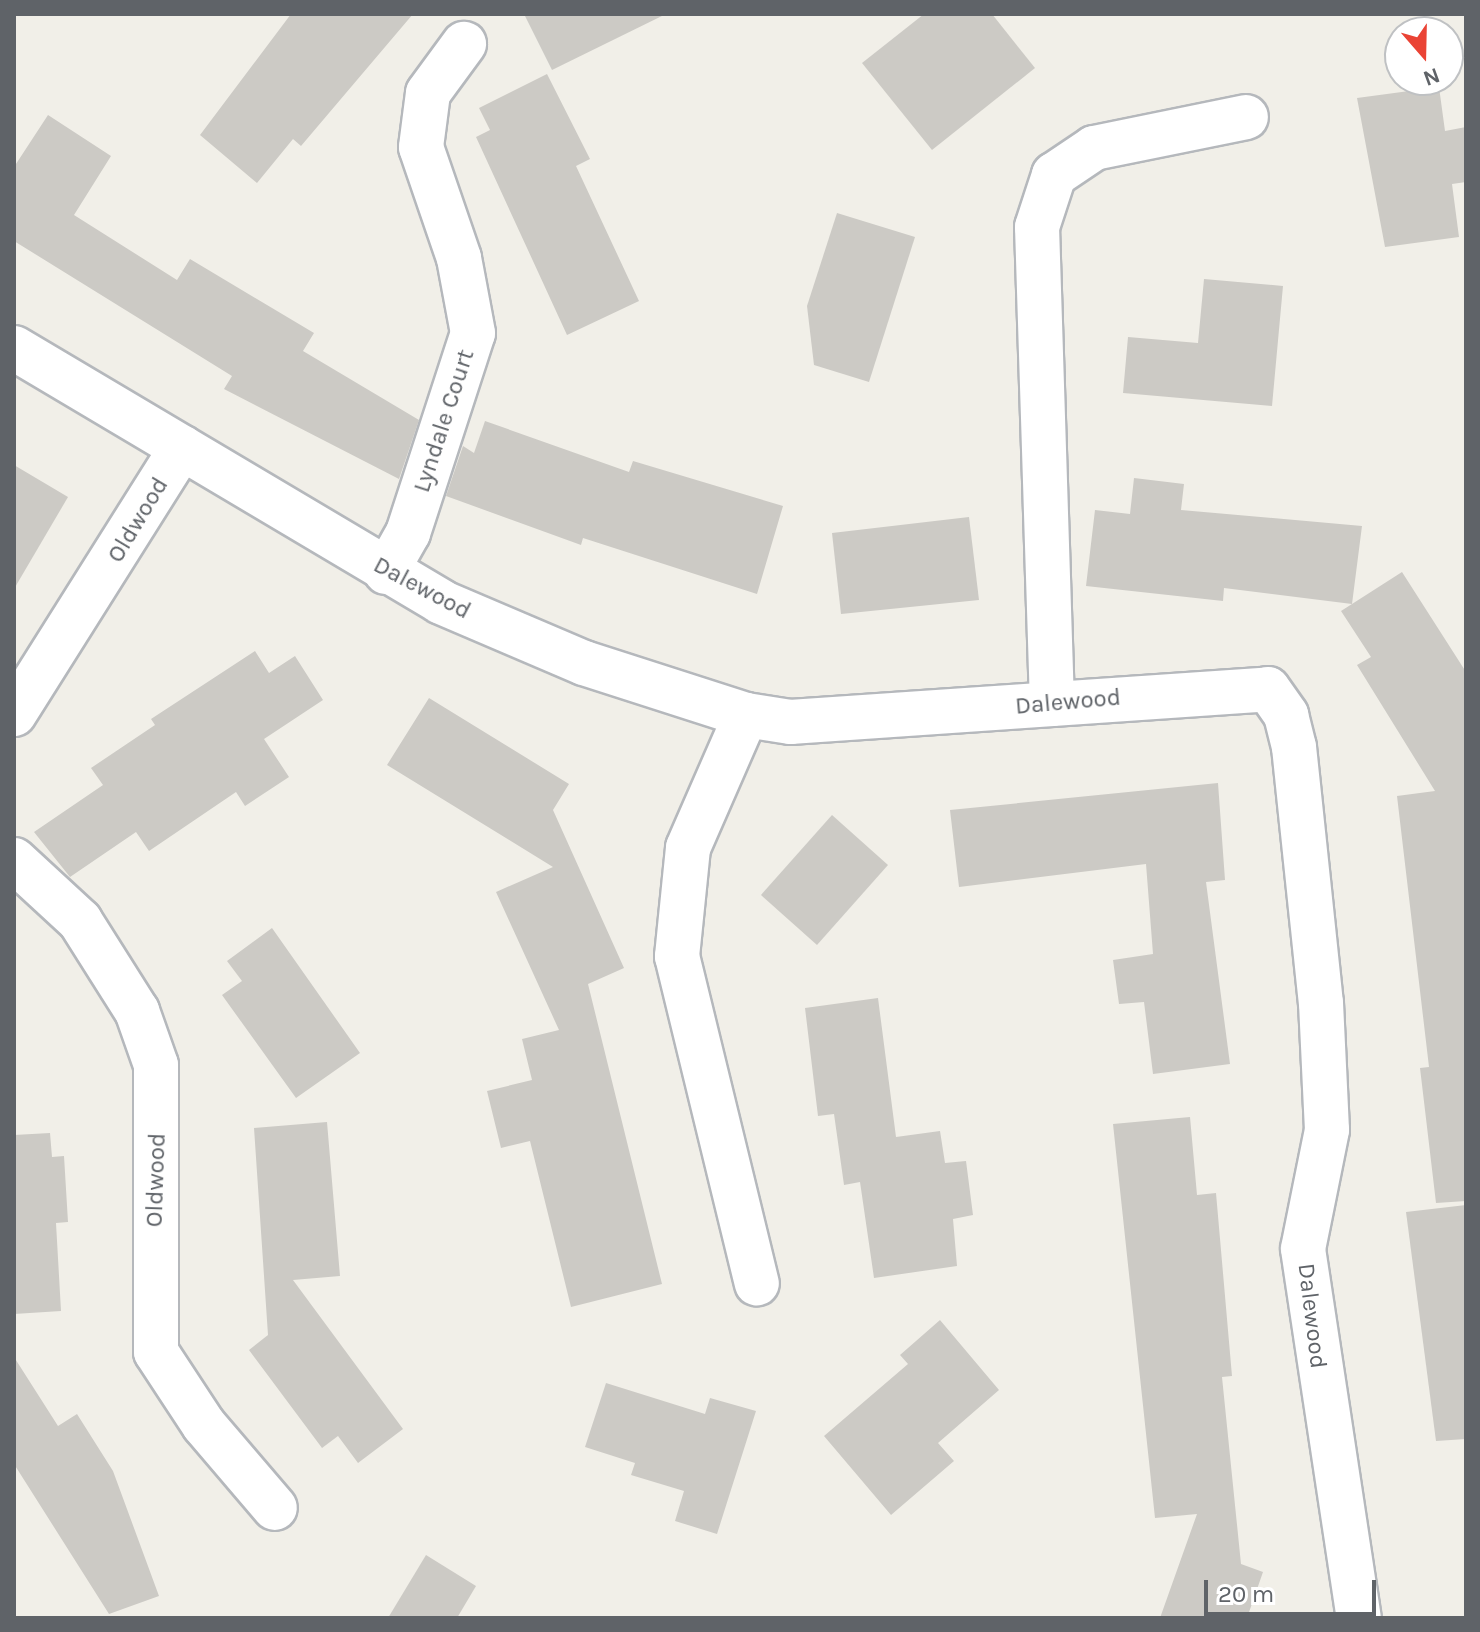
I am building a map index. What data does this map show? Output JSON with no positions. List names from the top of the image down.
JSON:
{
  "streets": {
    "street": ["Lyndale Court", "Oldwood", "Dalewood"]
  },
  "crossings": [
    ["Lyndale Court", "Dalewood"],
    ["Oldwood", "Dalewood"]
  ],
  "scale_bar": "20 m",
  "north": "bottom"
}
